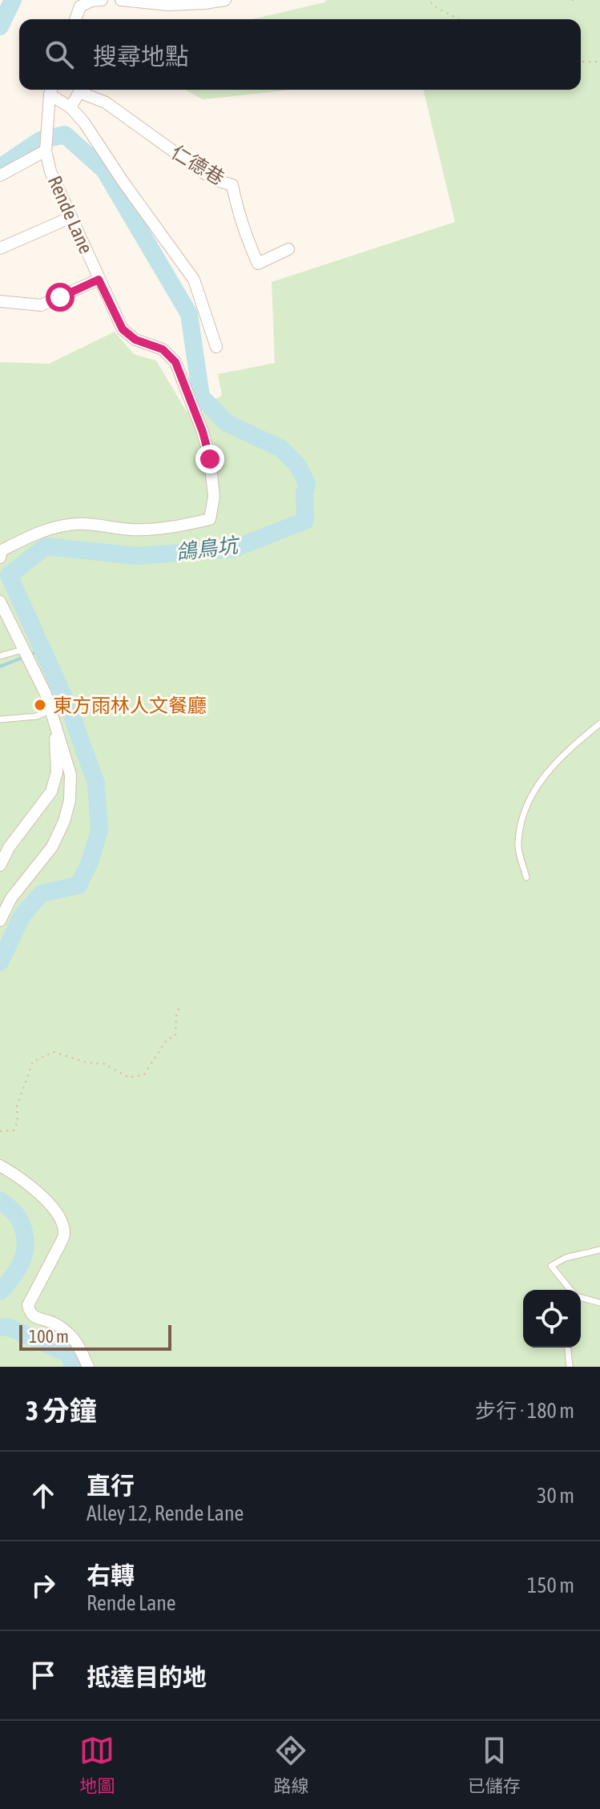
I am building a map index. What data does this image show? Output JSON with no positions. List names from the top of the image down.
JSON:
{
  "streets": {
    "street": ["仁德巷", "Rende Lane"]
  },
  "water": ["鴿鳥坑"],
  "places": ["東方雨林人文餐廳"],
  "scale_bar": "100 m",
  "page": {
    "search": "搜尋地點",
    "scale": "100 m",
    "heading": ["3 分鐘", "步行 · 180 m"],
    "list": [
      ["直行", "Alley 12, Rende Lane", "30 m"],
      ["右轉", "Rende Lane", "150 m"],
      "抵達目的地"
    ],
    "nav": ["地圖", "路線", "已儲存"]
  }
}
